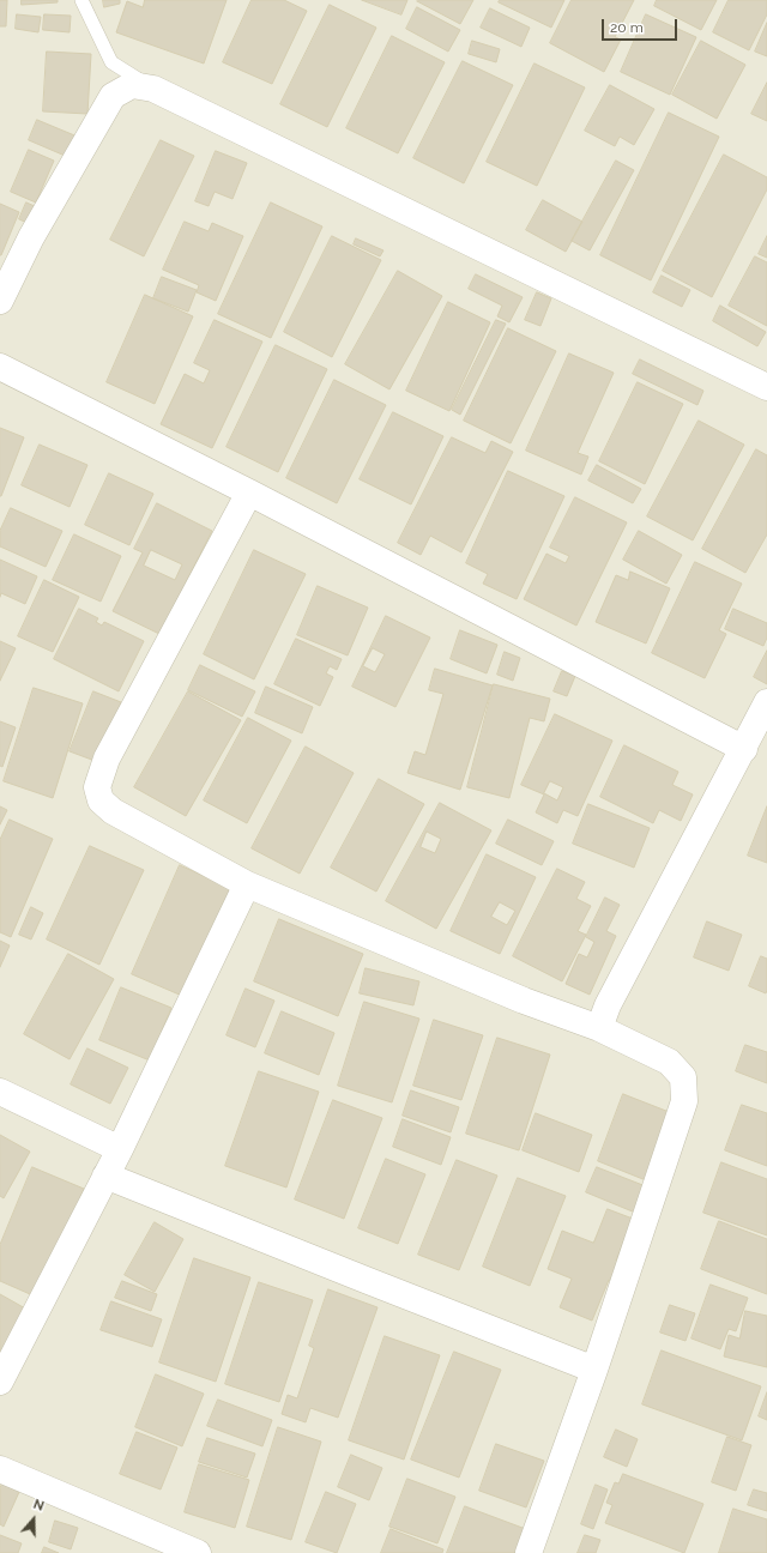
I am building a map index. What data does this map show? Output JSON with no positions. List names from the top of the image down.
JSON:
{
  "scale_bar": "20 m",
  "north": "top"
}
